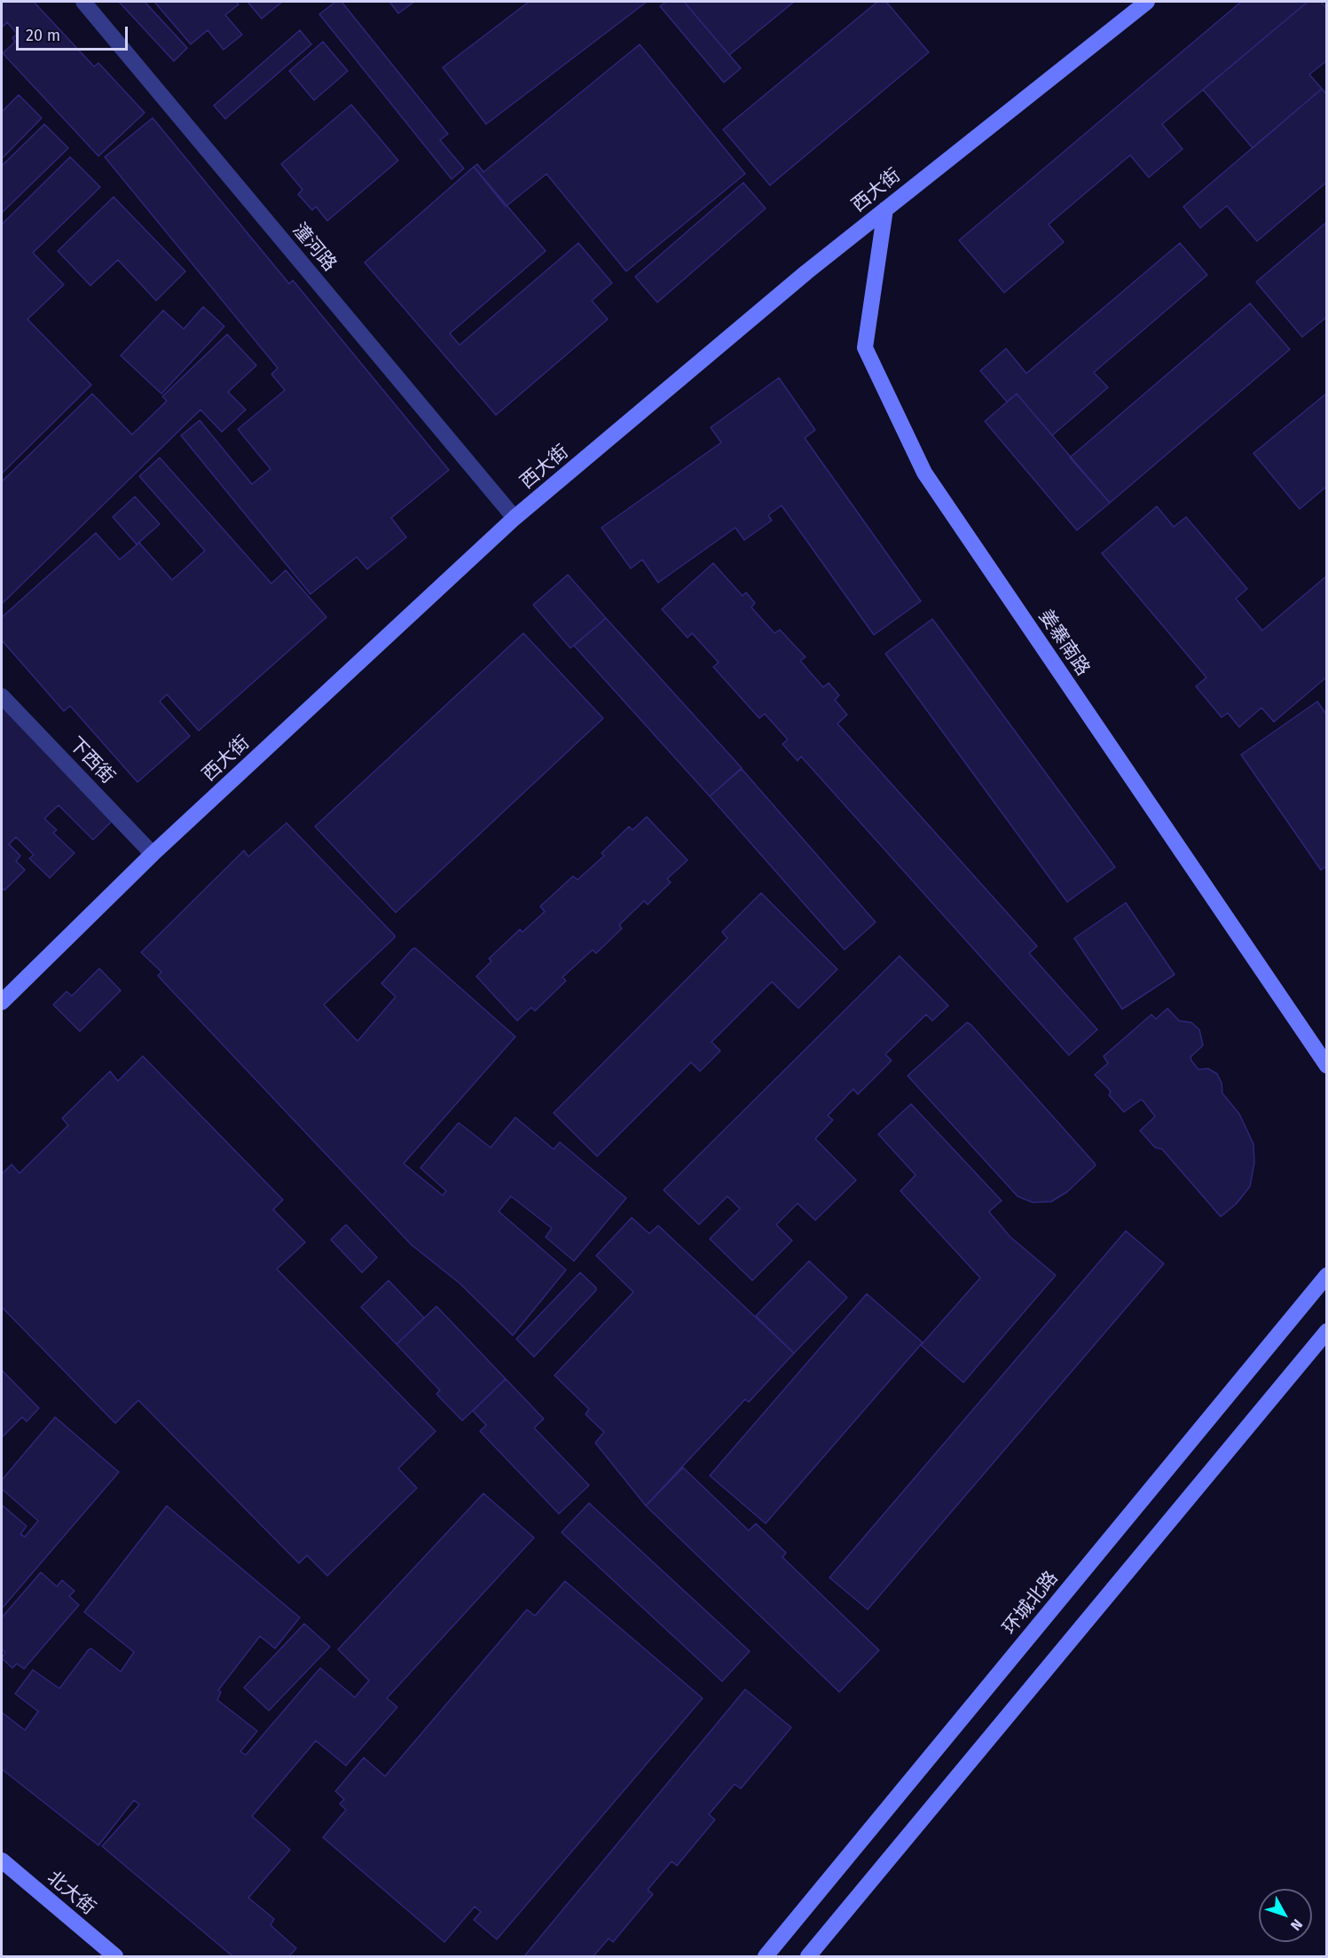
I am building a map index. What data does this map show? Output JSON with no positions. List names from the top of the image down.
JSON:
{
  "streets": {
    "main road": [
      "西大街",
      "姜寨南路",
      "环城北路",
      "北大街"
    ],
    "street": ["潼河路", "下西街"]
  },
  "crossings": [
    ["西大街", "潼河路"],
    ["西大街", "姜寨南路"],
    ["西大街", "下西街"]
  ],
  "scale_bar": "20 m",
  "north": "bottom right"
}
